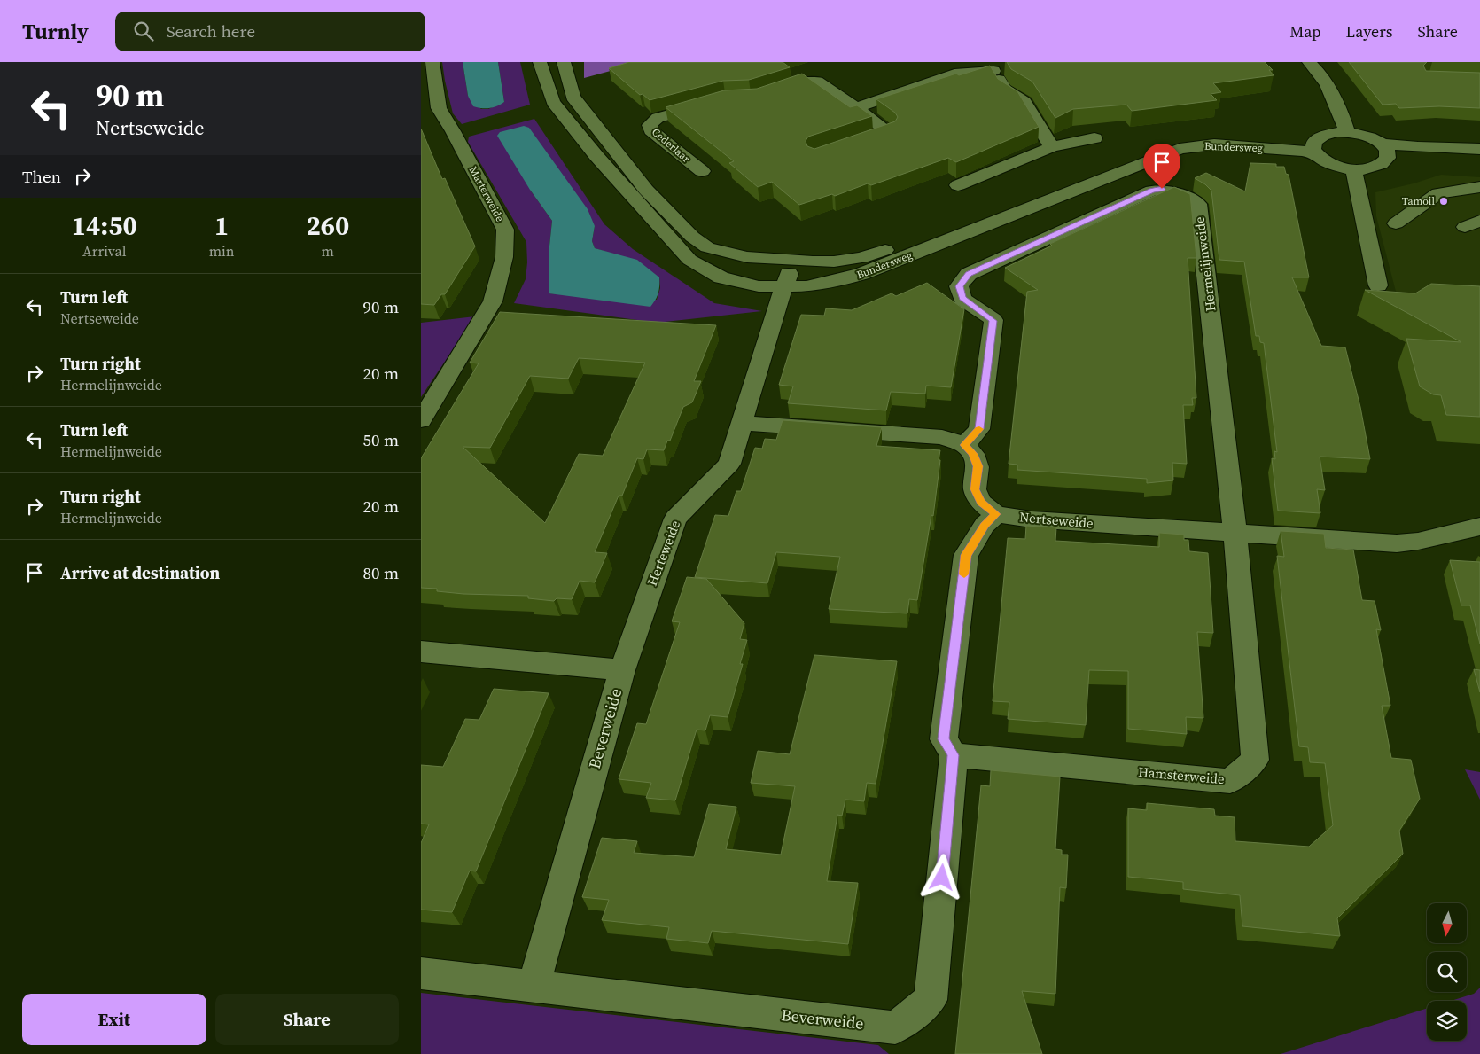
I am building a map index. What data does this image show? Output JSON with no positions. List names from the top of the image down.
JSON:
{
  "streets": {
    "street": [
      "Cederlaar",
      "Bundersweg",
      "Marterweide",
      "Hermelijnweide",
      "Nertseweide",
      "Herteweide",
      "Beverweide",
      "Hamsterweide"
    ]
  },
  "crossings": [
    ["Bundersweg", "Herteweide"],
    ["Hermelijnweide", "Nertseweide"],
    ["Hermelijnweide", "Hamsterweide"],
    ["Nertseweide", "Hamsterweide"],
    ["Herteweide", "Beverweide"],
    ["Beverweide", "Hamsterweide"]
  ],
  "places": ["Tamoil"],
  "north": "bottom",
  "page": {
    "header": "Turnly",
    "search": "Search here",
    "nav": ["Map", "Layers", "Share"],
    "turn": ["90 m", "Nertseweide"],
    "then": "Then",
    "eta": [
      "14:50",
      "Arrival",
      "1",
      "min",
      "260",
      "m"
    ],
    "list": [
      {
        "name": "Turn left",
        "note": "Nertseweide",
        "value": "90 m"
      },
      {
        "name": "Turn right",
        "note": "Hermelijnweide",
        "value": "20 m"
      },
      {
        "name": "Turn left",
        "note": "Hermelijnweide",
        "value": "50 m"
      },
      {
        "name": "Turn right",
        "note": "Hermelijnweide",
        "value": "20 m"
      },
      {
        "name": "Arrive at destination",
        "value": "80 m"
      }
    ],
    "buttons": ["Exit", "Share"]
  }
}
